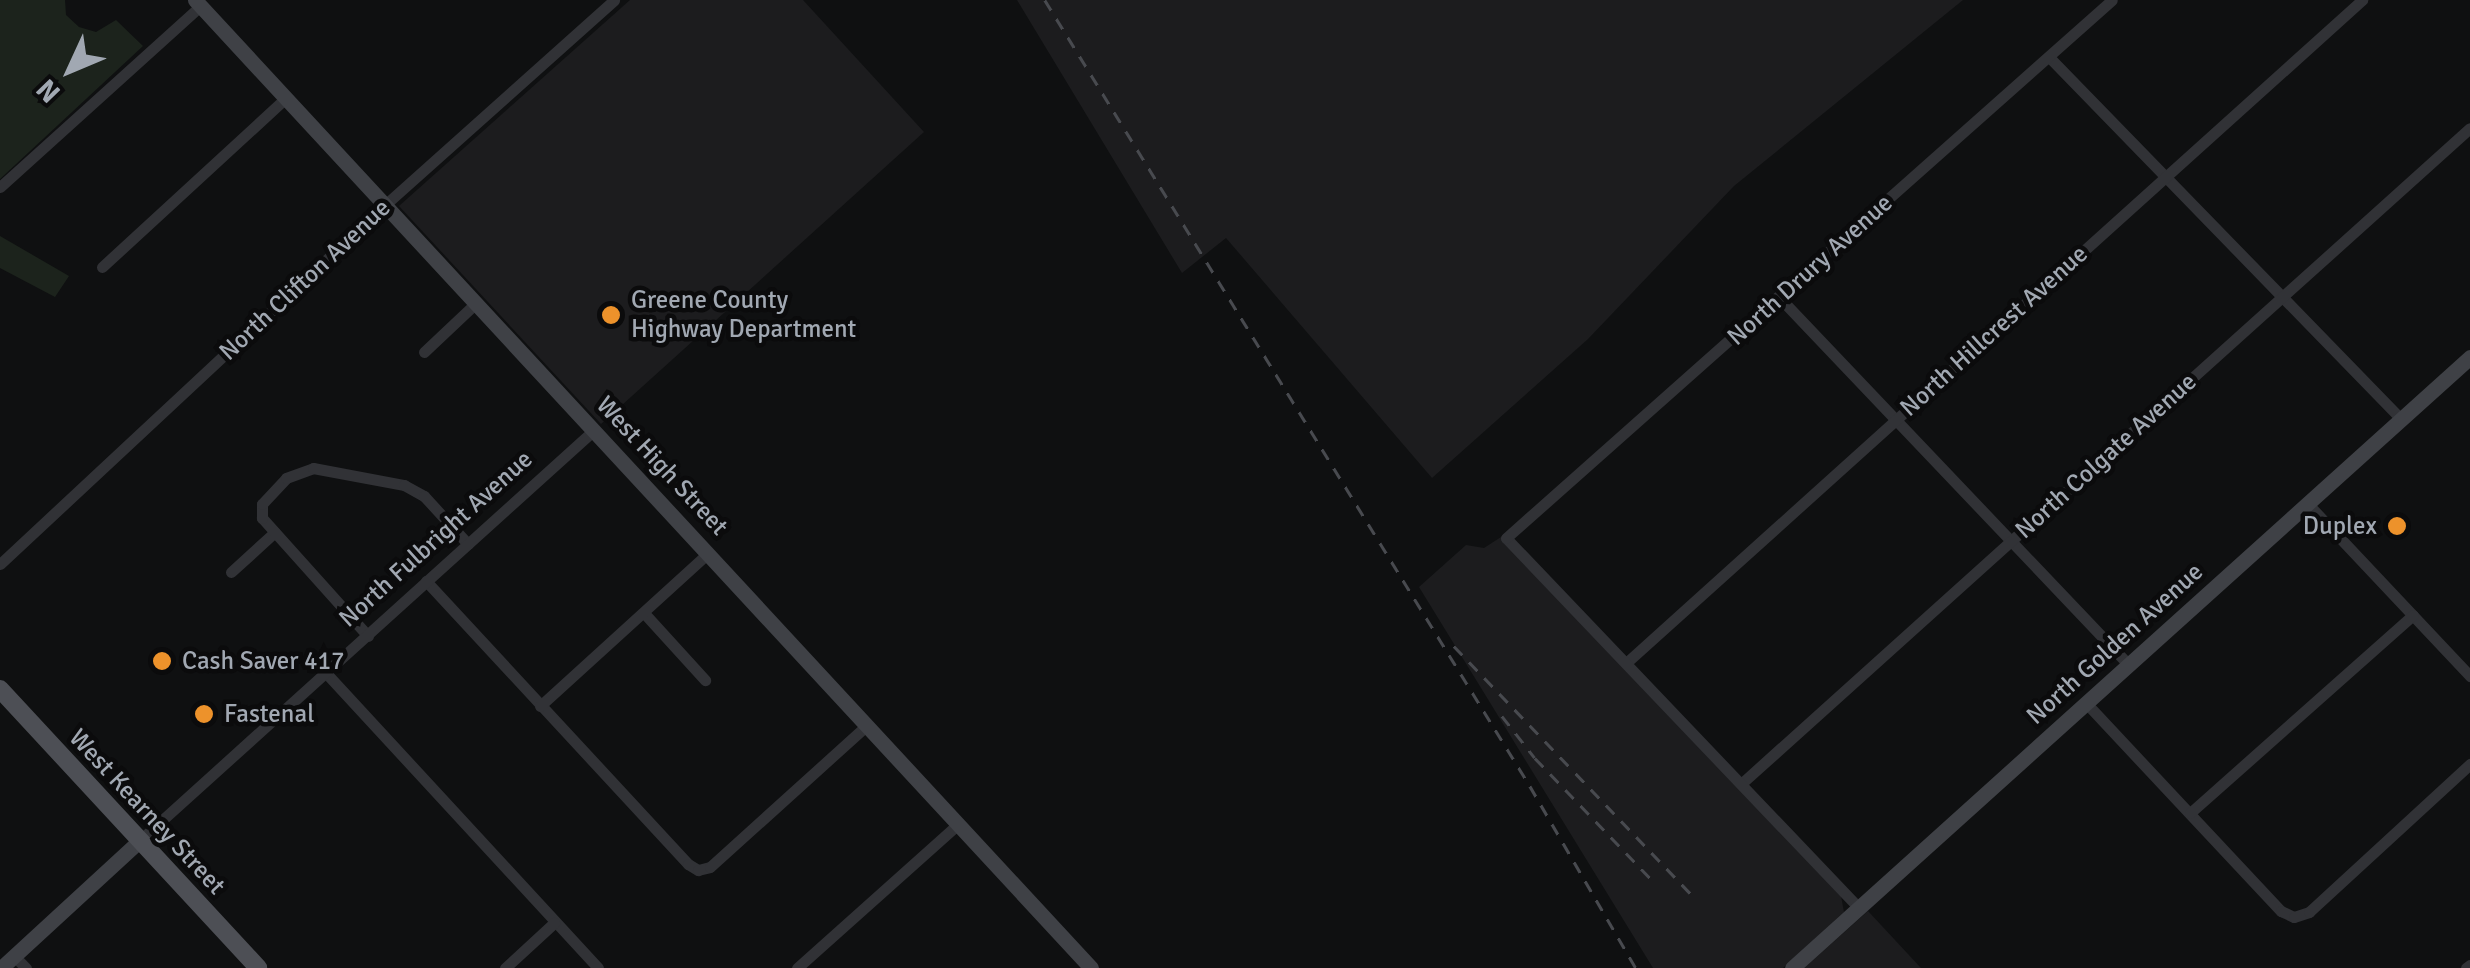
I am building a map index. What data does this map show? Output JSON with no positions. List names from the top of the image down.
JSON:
{
  "streets": {
    "main road": ["West Kearney Street"],
    "street": [
      "North Drury Avenue",
      "North Clifton Avenue",
      "North Hillcrest Avenue",
      "North Colgate Avenue",
      "West High Street",
      "North Fulbright Avenue",
      "North Golden Avenue"
    ]
  },
  "crossings": [
    ["North Drury Avenue", "North Hillcrest Avenue"],
    ["North Clifton Avenue", "West High Street"],
    ["West High Street", "North Fulbright Avenue"],
    ["North Fulbright Avenue", "West Kearney Street"]
  ],
  "places": [
    "Greene County Highway Department",
    "Duplex",
    "Cash Saver 417",
    "Fastenal"
  ],
  "north": "bottom left"
}
